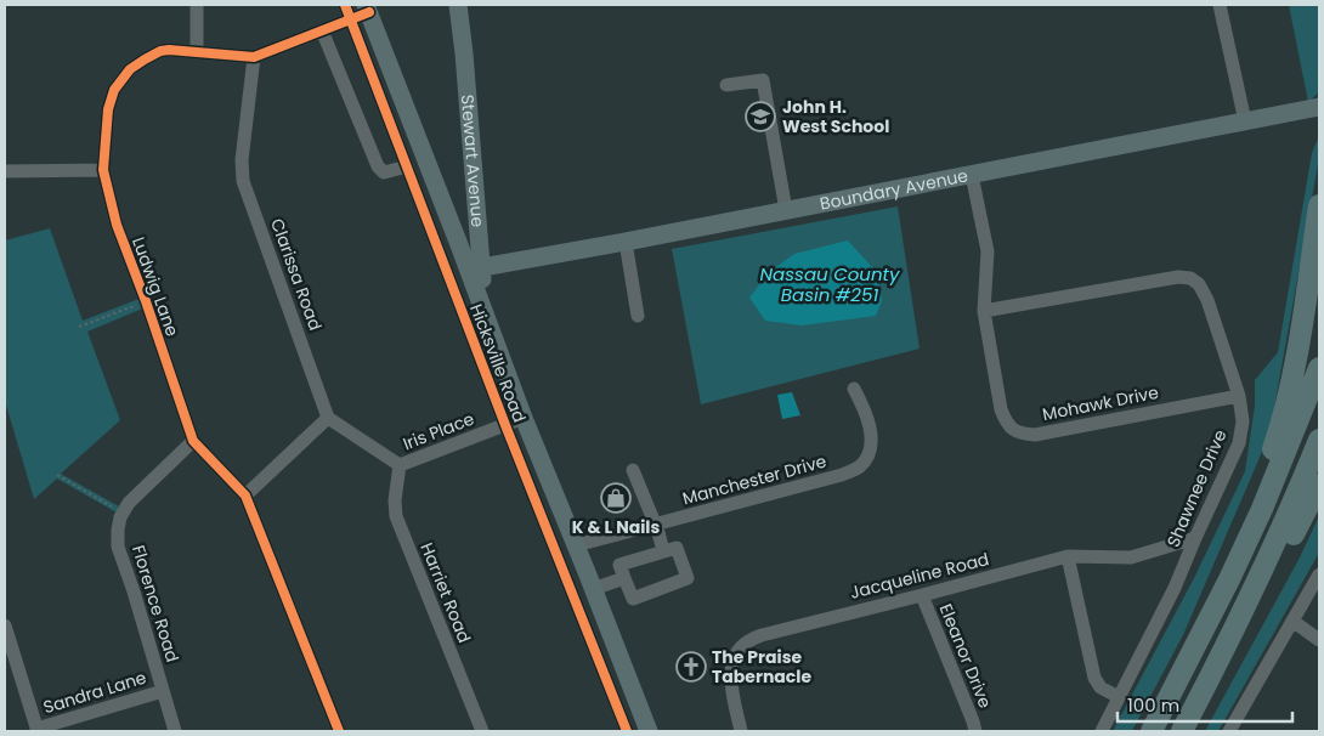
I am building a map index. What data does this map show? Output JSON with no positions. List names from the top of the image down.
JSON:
{
  "streets": {
    "main road": ["Stewart Avenue", "Boundary Avenue", "Hicksville Road"],
    "street": [
      "Clarissa Road",
      "Ludwig Lane",
      "Mohawk Drive",
      "Iris Place",
      "Manchester Drive",
      "Shawnee Drive",
      "Jacqueline Road",
      "Harriet Road",
      "Florence Road",
      "Eleanor Drive",
      "Sandra Lane"
    ]
  },
  "crossings": [
    ["Stewart Avenue", "Boundary Avenue"],
    ["Stewart Avenue", "Hicksville Road"],
    ["Boundary Avenue", "Hicksville Road"],
    ["Boundary Avenue", "Mohawk Drive"],
    ["Clarissa Road", "Ludwig Lane"],
    ["Ludwig Lane", "Hicksville Road"],
    ["Ludwig Lane", "Florence Road"],
    ["Hicksville Road", "Iris Place"],
    ["Hicksville Road", "Manchester Drive"],
    ["Mohawk Drive", "Shawnee Drive"],
    ["Iris Place", "Harriet Road"],
    ["Shawnee Drive", "Jacqueline Road"],
    ["Jacqueline Road", "Eleanor Drive"],
    ["Florence Road", "Sandra Lane"]
  ],
  "water": ["Nassau County Basin #251"],
  "places": {
    "school or university": ["John H. West School"],
    "shop": ["K & L Nails"],
    "church": ["The Praise Tabernacle"]
  },
  "scale_bar": "100 m"
}
